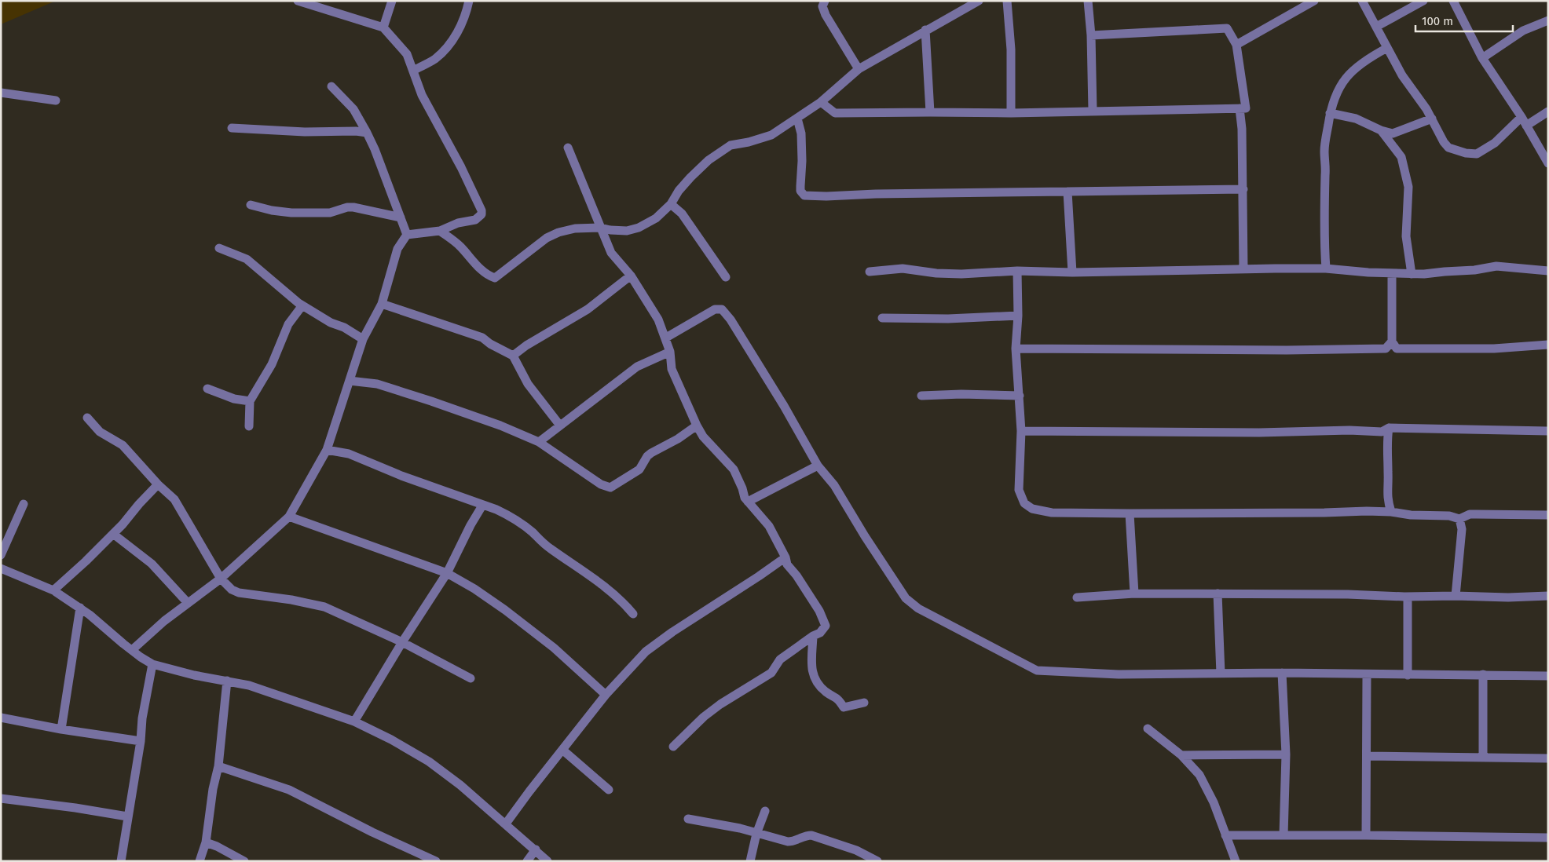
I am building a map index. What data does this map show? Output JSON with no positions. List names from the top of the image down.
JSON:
{
  "scale_bar": "100 m"
}
